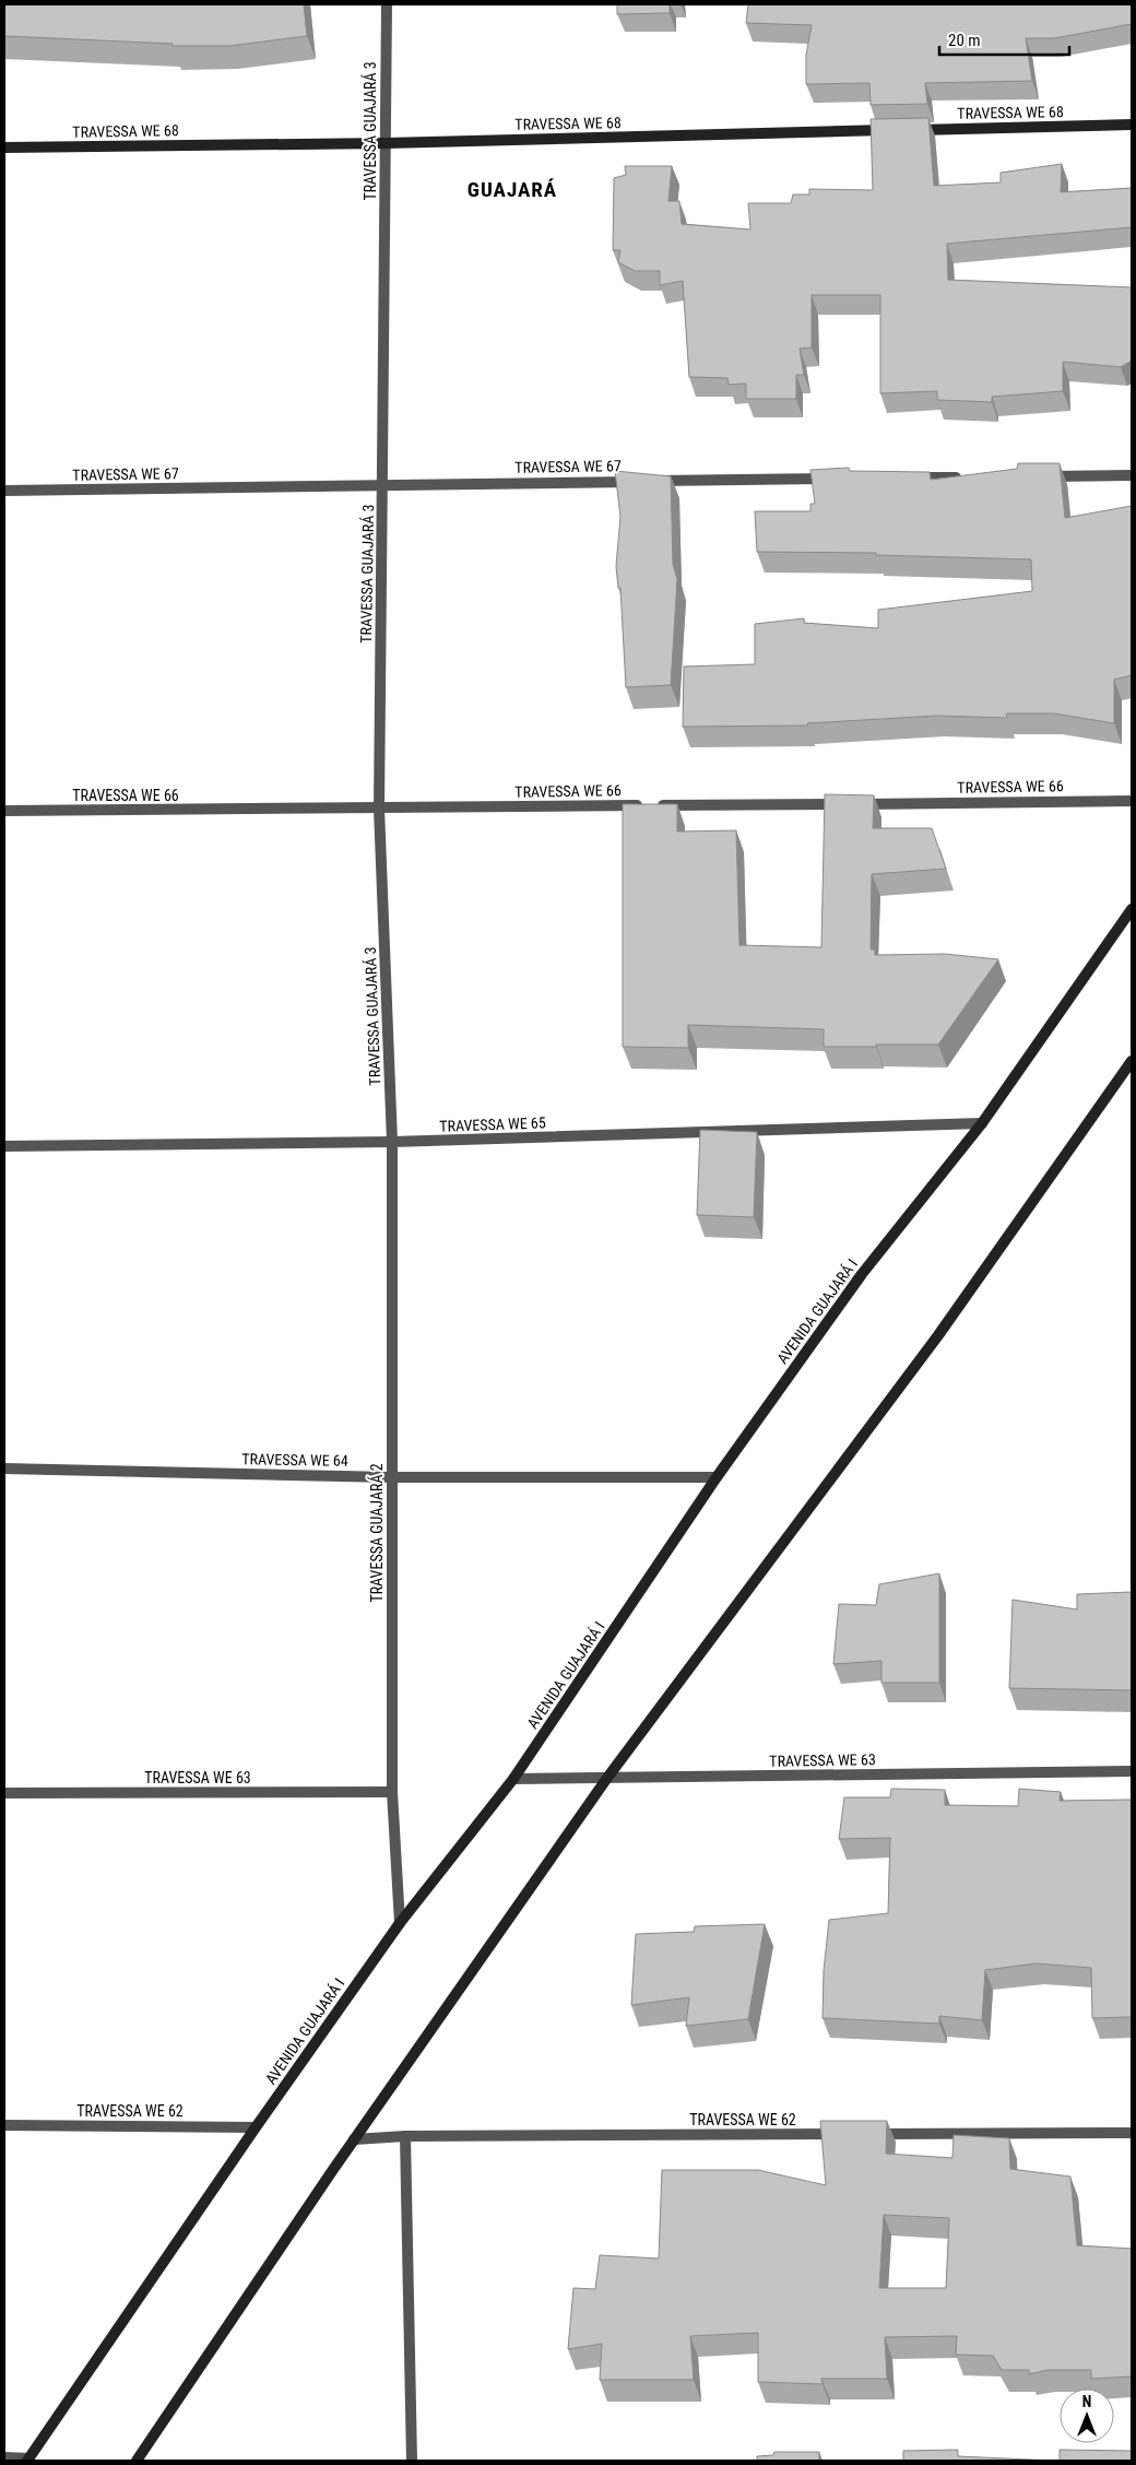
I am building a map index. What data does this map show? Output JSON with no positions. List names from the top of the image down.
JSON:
{
  "streets": {
    "main road": ["TRAVESSA WE 68", "AVENIDA GUAJARÁ I"],
    "street": [
      "TRAVESSA GUAJARÁ 3",
      "TRAVESSA WE 67",
      "TRAVESSA WE 66",
      "TRAVESSA WE 65",
      "TRAVESSA WE 64",
      "TRAVESSA GUAJARÁ 2",
      "TRAVESSA WE 63",
      "TRAVESSA WE 62"
    ]
  },
  "crossings": [
    ["TRAVESSA WE 68", "TRAVESSA GUAJARÁ 3"],
    ["TRAVESSA GUAJARÁ 3", "TRAVESSA WE 67"],
    ["TRAVESSA GUAJARÁ 3", "TRAVESSA WE 66"],
    ["TRAVESSA GUAJARÁ 3", "TRAVESSA WE 65"],
    ["TRAVESSA GUAJARÁ 3", "TRAVESSA GUAJARÁ 2"],
    ["TRAVESSA WE 65", "AVENIDA GUAJARÁ I"],
    ["TRAVESSA WE 65", "TRAVESSA GUAJARÁ 2"],
    ["AVENIDA GUAJARÁ I", "TRAVESSA WE 64"],
    ["AVENIDA GUAJARÁ I", "TRAVESSA GUAJARÁ 2"],
    ["AVENIDA GUAJARÁ I", "TRAVESSA WE 63"],
    ["AVENIDA GUAJARÁ I", "TRAVESSA WE 62"],
    ["TRAVESSA WE 64", "TRAVESSA GUAJARÁ 2"],
    ["TRAVESSA GUAJARÁ 2", "TRAVESSA WE 63"]
  ],
  "districts": ["GUAJARÁ"],
  "scale_bar": "20 m",
  "north": "top"
}
